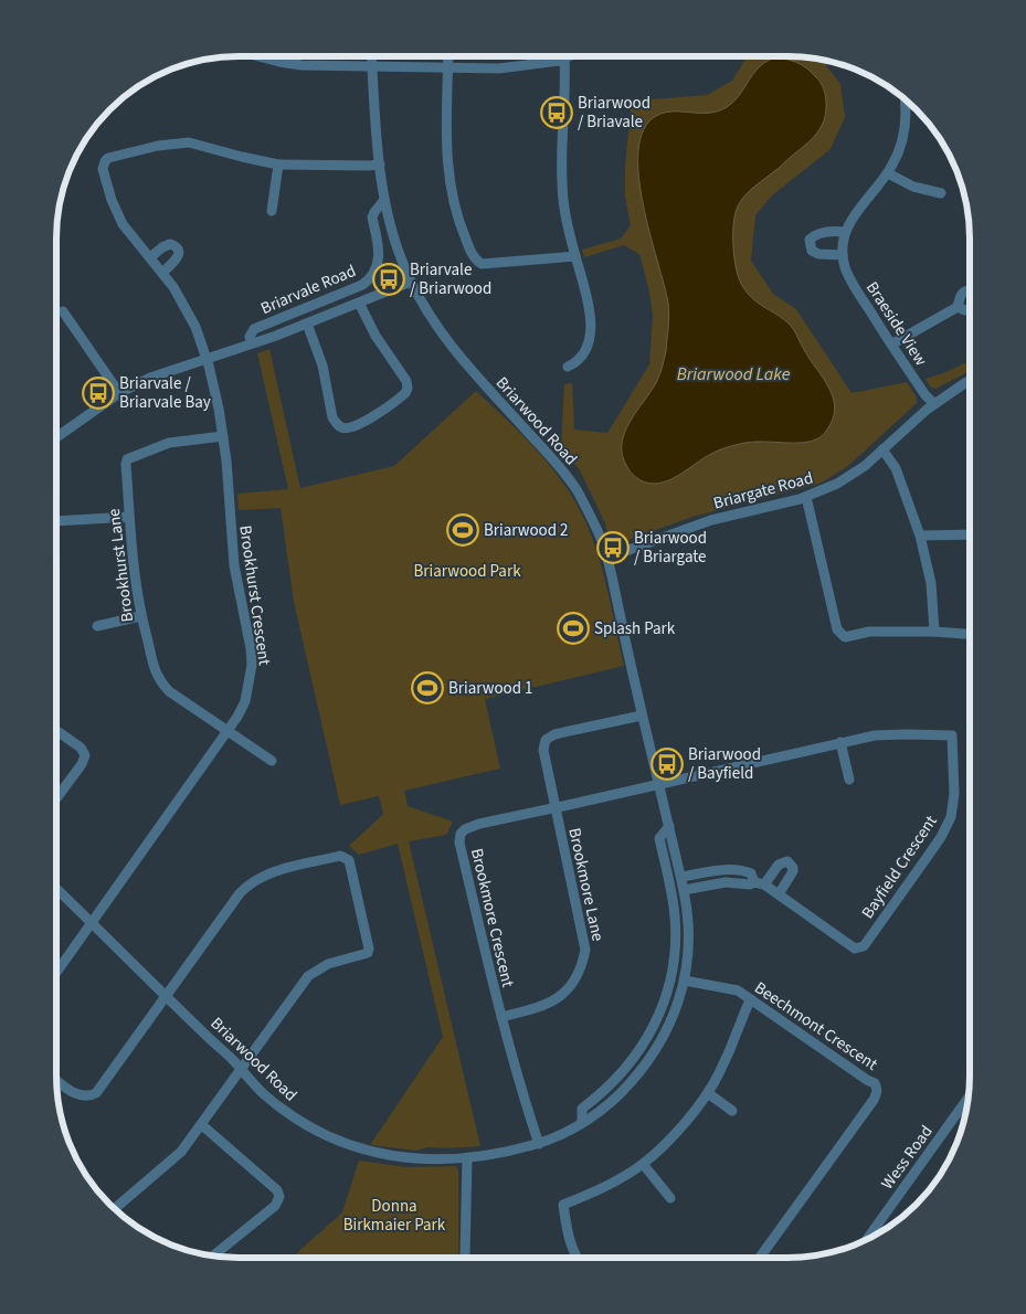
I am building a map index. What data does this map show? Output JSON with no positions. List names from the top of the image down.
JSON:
{
  "streets": {
    "street": [
      "Briarvale Road",
      "Braeside View",
      "Briarwood Road",
      "Briargate Road",
      "Brookhurst Lane",
      "Brookhurst Crescent",
      "Bayfield Crescent",
      "Brookmore Lane",
      "Brookmore Crescent",
      "Beechmont Crescent",
      "Wess Road"
    ]
  },
  "crossings": [
    ["Briarvale Road", "Briarwood Road"],
    ["Briarvale Road", "Brookhurst Crescent"],
    ["Braeside View", "Briargate Road"],
    ["Briarwood Road", "Briargate Road"],
    ["Briarwood Road", "Brookhurst Crescent"],
    ["Briarwood Road", "Bayfield Crescent"],
    ["Briarwood Road", "Brookmore Lane"],
    ["Briarwood Road", "Brookmore Crescent"],
    ["Briarwood Road", "Beechmont Crescent"],
    ["Brookhurst Lane", "Brookhurst Crescent"],
    ["Bayfield Crescent", "Brookmore Crescent"],
    ["Brookmore Lane", "Brookmore Crescent"]
  ],
  "water": ["Briarwood Lake"],
  "parks": ["Briarwood Park", "Donna Birkmaier Park"],
  "places": {
    "bus stop": [
      "Briarwood / Briavale",
      "Briarvale / Briarwood",
      "Briarvale / Briarvale Bay",
      "Briarwood / Briargate",
      "Briarwood / Bayfield"
    ],
    "sports": ["Briarwood 2", "Splash Park", "Briarwood 1"]
  }
}
